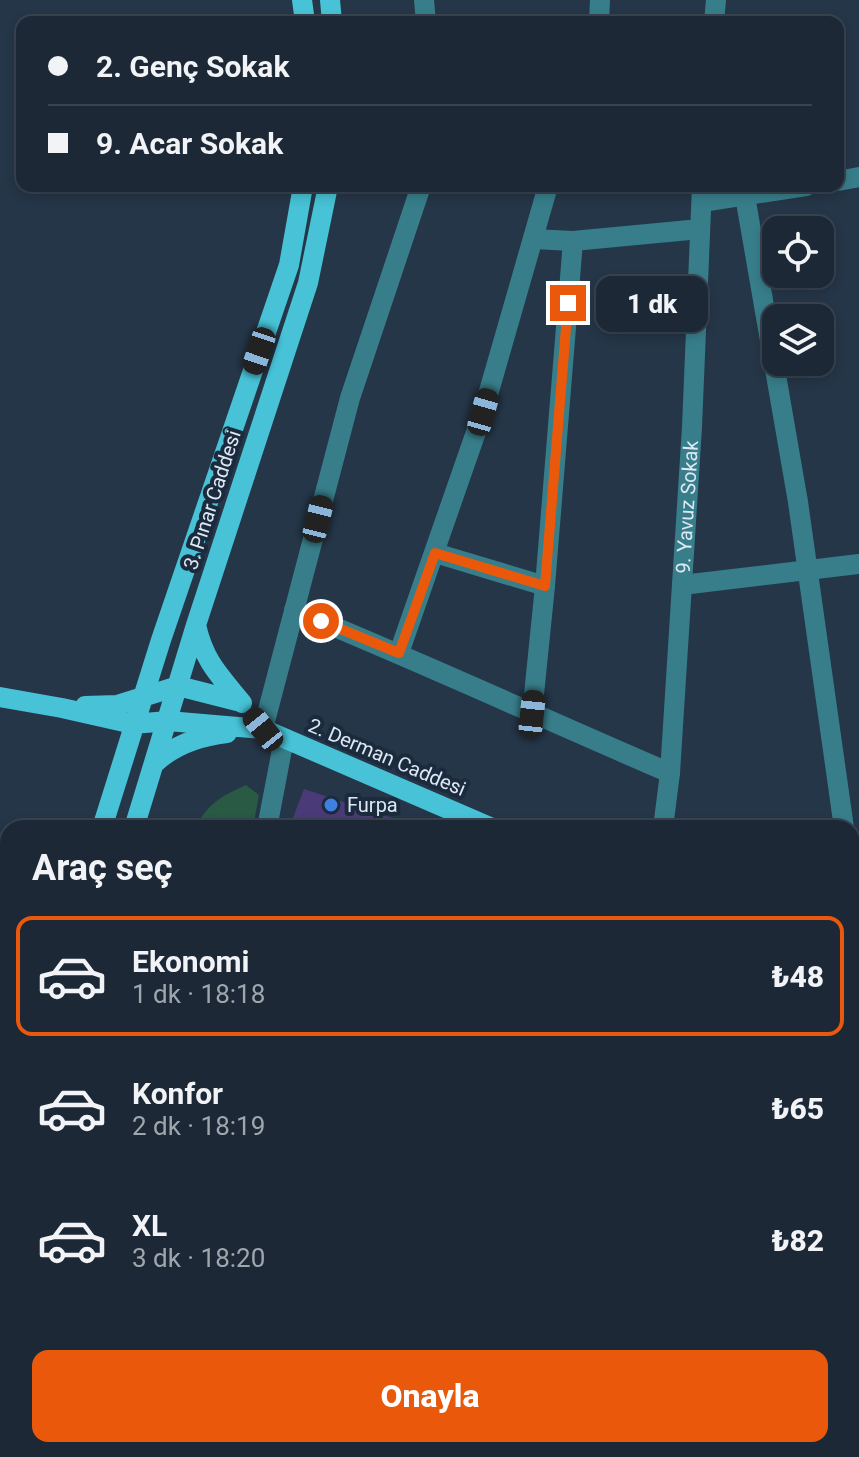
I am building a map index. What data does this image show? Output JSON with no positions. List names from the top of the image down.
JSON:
{
  "streets": {
    "main road": ["3. Pınar Caddesi", "2. Derman Caddesi"],
    "street": ["9. Yavuz Sokak"]
  },
  "places": ["Furpa"],
  "page": {
    "banner": ["2. Genç Sokak", "9. Acar Sokak"],
    "bubble": "1 dk",
    "heading": "Araç seç",
    "list": [
      {
        "name": "Ekonomi",
        "note": "1 dk · 18:18",
        "value": "₺48"
      },
      {
        "name": "Konfor",
        "note": "2 dk · 18:19",
        "value": "₺65"
      },
      {
        "name": "XL",
        "note": "3 dk · 18:20",
        "value": "₺82"
      }
    ],
    "buttons": "Onayla"
  }
}
